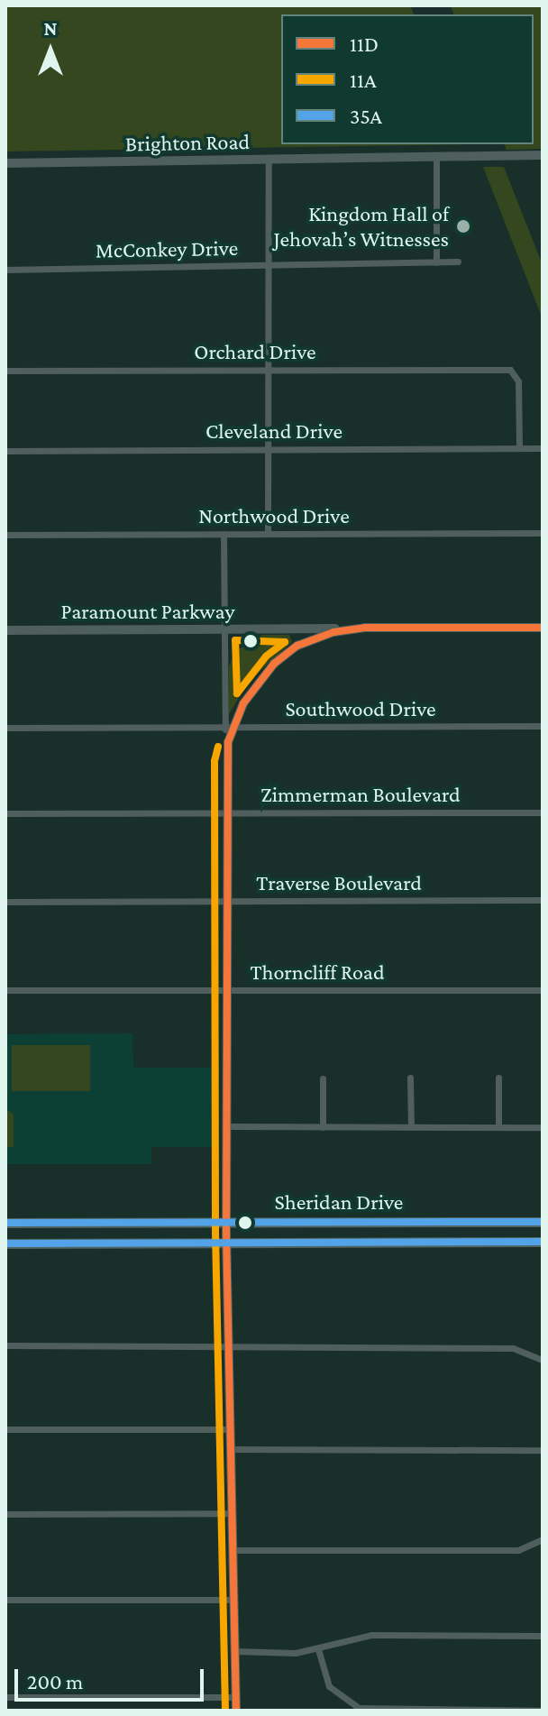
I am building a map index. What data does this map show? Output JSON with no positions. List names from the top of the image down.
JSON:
{
  "streets": {
    "main road": ["Sheridan Drive"],
    "street": [
      "Brighton Road",
      "McConkey Drive",
      "Orchard Drive",
      "Cleveland Drive",
      "Northwood Drive",
      "Paramount Parkway",
      "Southwood Drive",
      "Zimmerman Boulevard",
      "Traverse Boulevard",
      "Thorncliff Road"
    ]
  },
  "crossings": [
    ["Orchard Drive", "Cleveland Drive"]
  ],
  "places": ["Kingdom Hall of Jehovah’s Witnesses"],
  "lines": ["transit line 11D", "transit line 11A", "transit line 35A"],
  "legend": ["11D", "11A", "35A"],
  "scale_bar": "200 m",
  "north": "top"
}
